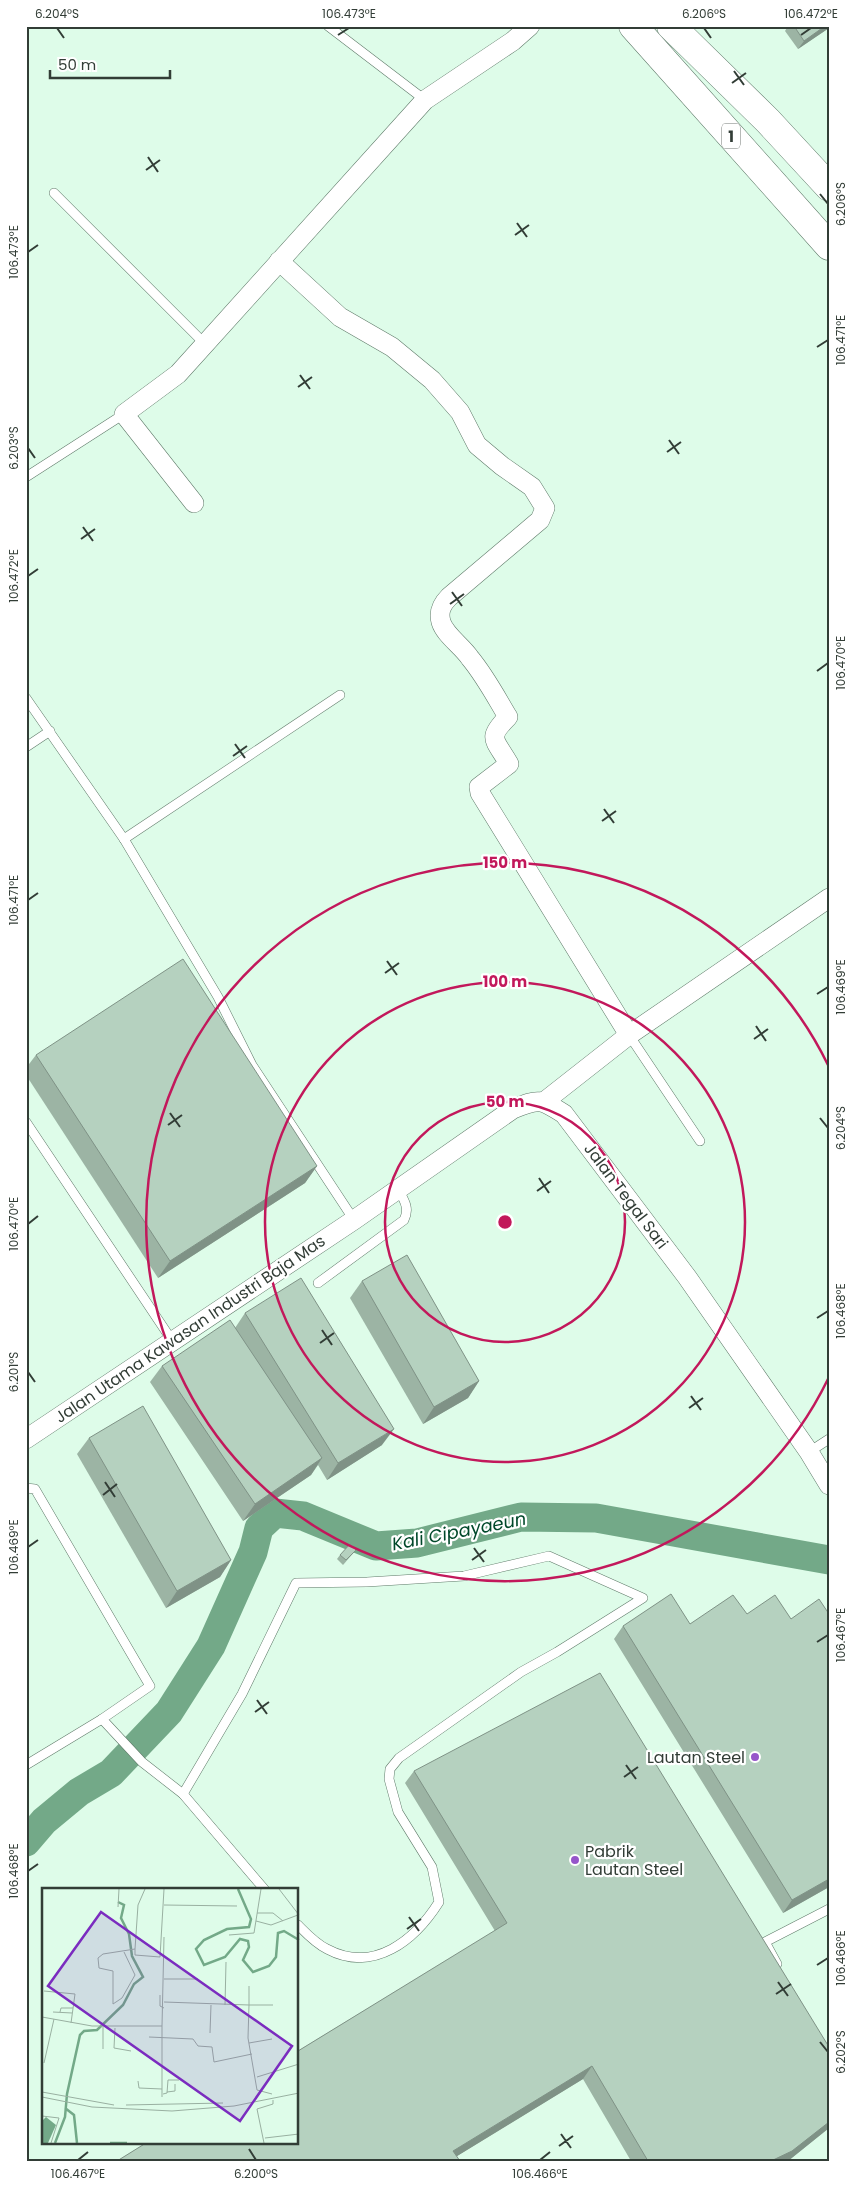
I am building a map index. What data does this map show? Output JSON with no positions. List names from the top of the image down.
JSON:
{
  "streets": {
    "highway": ["1"],
    "street": ["Jalan Tegal Sari", "Jalan Utama Kawasan Industri Baja Mas"]
  },
  "water": ["Kali Cipayaeun"],
  "places": ["Lautan Steel", "Pabrik Lautan Steel"],
  "scale_bar": "50 m",
  "coordinates": [
    "6.204°S",
    "106.473°E",
    "6.206°S",
    "106.472°E",
    "106.471°E",
    "6.203°S",
    "106.470°E",
    "106.469°E",
    "106.468°E",
    "6.201°S",
    "106.467°E",
    "106.466°E",
    "6.202°S",
    "6.200°S"
  ],
  "rings": ["150 m", "100 m", "50 m"]
}
